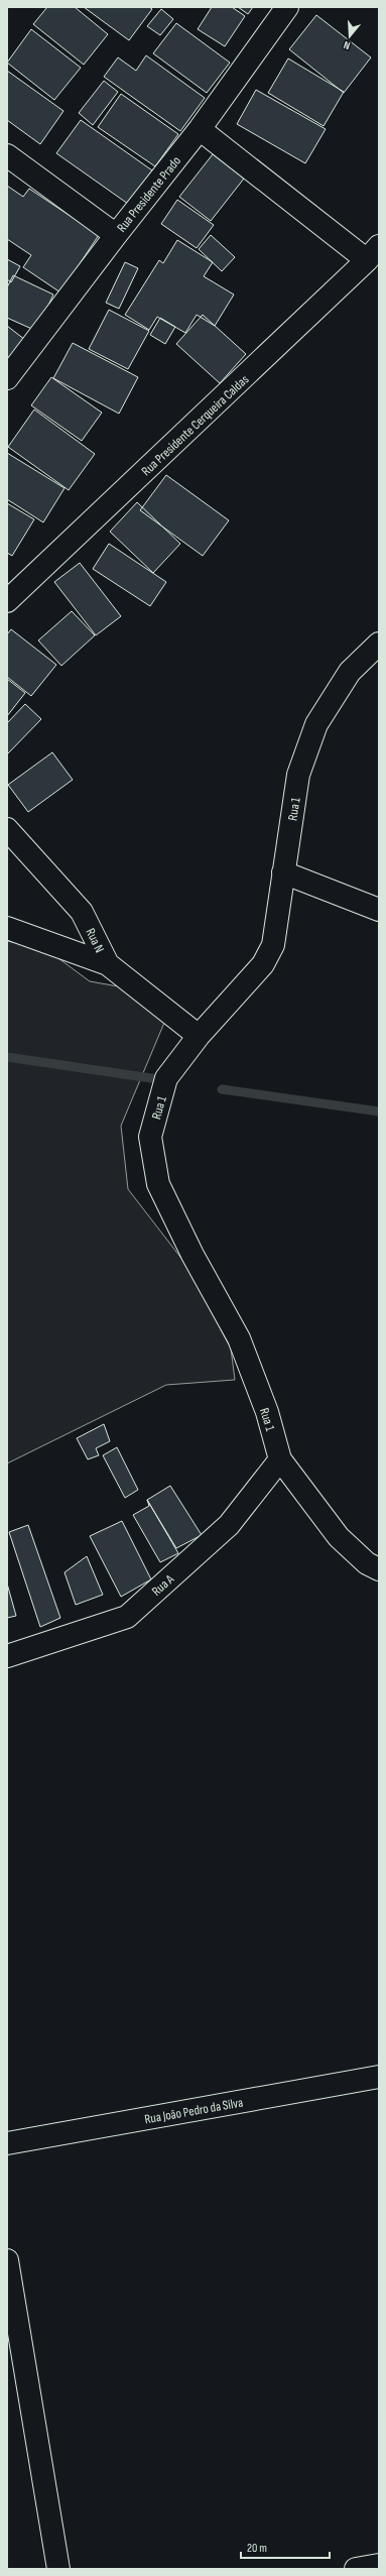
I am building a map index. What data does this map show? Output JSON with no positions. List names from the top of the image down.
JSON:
{
  "streets": {
    "street": [
      "Rua Presidente Prado",
      "Rua Presidente Cerqueira Caldas",
      "Rua 1",
      "Rua N",
      "Rua A",
      "Rua João Pedro da Silva"
    ]
  },
  "crossings": [
    ["Rua 1", "Rua N"],
    ["Rua 1", "Rua A"]
  ],
  "scale_bar": "20 m",
  "north": "bottom"
}
